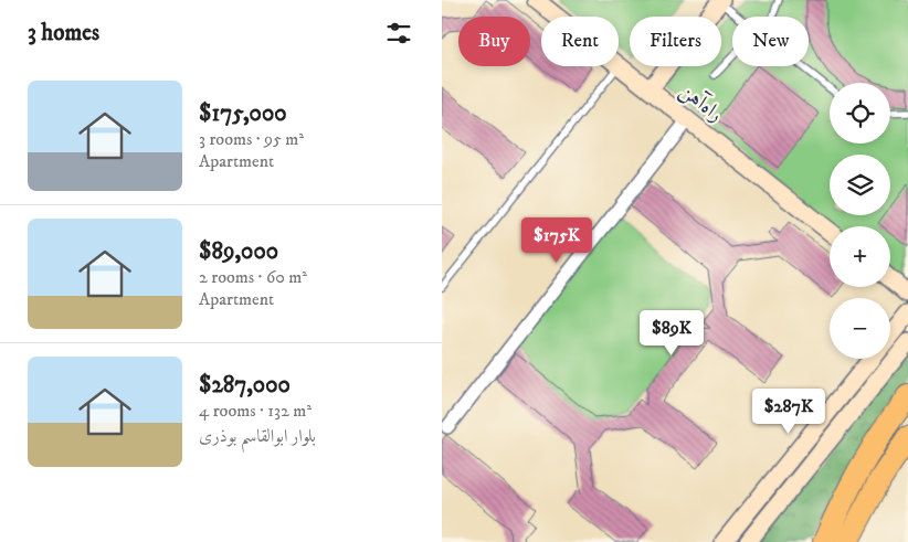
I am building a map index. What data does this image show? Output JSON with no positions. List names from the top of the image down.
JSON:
{
  "streets": {
    "main road": ["راه‌آهن"]
  },
  "page": {
    "heading": "3 homes",
    "chip": [
      "Buy",
      "Rent",
      "Filters",
      "New"
    ],
    "list": [
      {
        "name": "$175,000",
        "note": "3 rooms · 95 m² · Apartment"
      },
      {
        "name": "$89,000",
        "note": "2 rooms · 60 m² · Apartment"
      },
      {
        "name": "$287,000",
        "note": "4 rooms · 132 m² · بلوار ابوالقاسم بوذری"
      }
    ],
    "map_buttons": ["+", "−"],
    "price": ["$175K", "$89K", "$287K"]
  }
}
